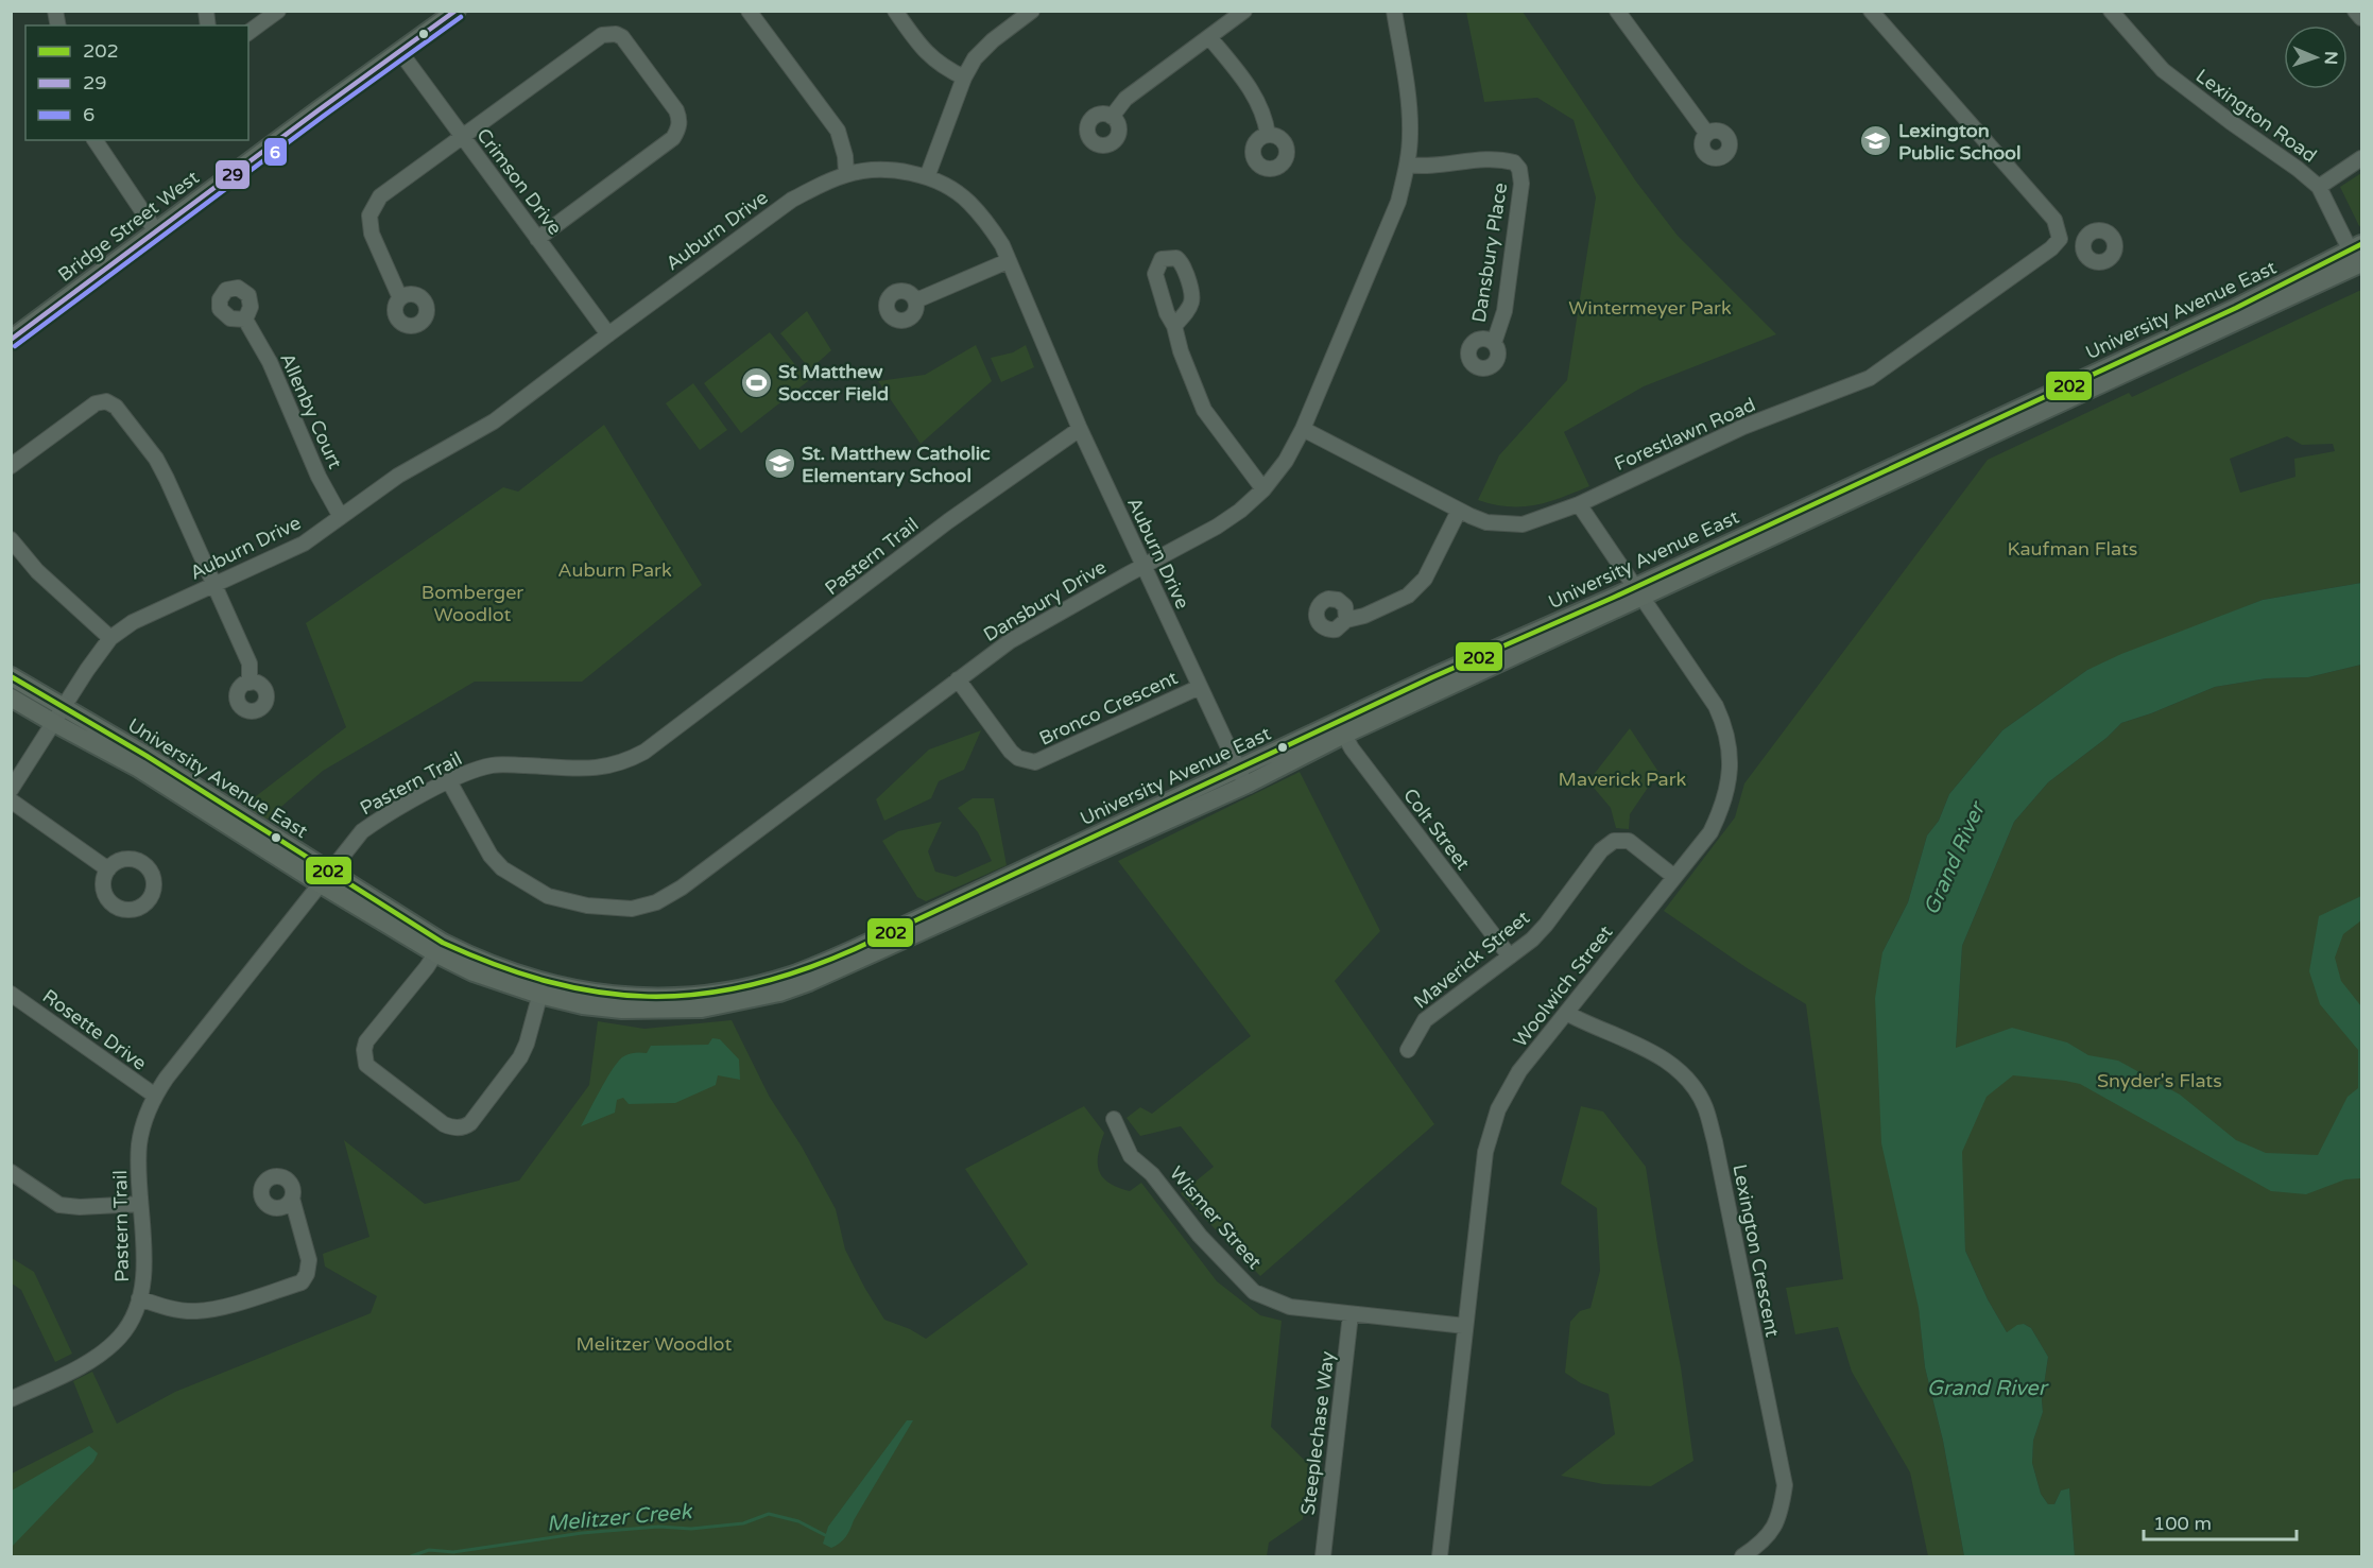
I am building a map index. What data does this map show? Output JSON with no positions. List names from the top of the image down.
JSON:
{
  "streets": {
    "main road": ["Bridge Street West", "University Avenue East"],
    "street": [
      "Lexington Road",
      "Crimson Drive",
      "Auburn Drive",
      "Dansbury Place",
      "Allenby Court",
      "Forestlawn Road",
      "Pastern Trail",
      "Dansbury Drive",
      "Bronco Crescent",
      "Colt Street",
      "Maverick Street",
      "Woolwich Street",
      "Rosette Drive",
      "Wismer Street",
      "Lexington Crescent",
      "Steeplechase Way"
    ]
  },
  "crossings": [
    ["Lexington Road", "University Avenue East"],
    ["Crimson Drive", "Bridge Street West"],
    ["Crimson Drive", "Auburn Drive"],
    ["Auburn Drive", "University Avenue East"],
    ["Auburn Drive", "Allenby Court"],
    ["Auburn Drive", "Pastern Trail"],
    ["Auburn Drive", "Dansbury Drive"],
    ["Auburn Drive", "Bronco Crescent"],
    ["Dansbury Place", "Dansbury Drive"],
    ["University Avenue East", "Pastern Trail"],
    ["University Avenue East", "Colt Street"],
    ["University Avenue East", "Woolwich Street"],
    ["Forestlawn Road", "Dansbury Drive"],
    ["Forestlawn Road", "Woolwich Street"],
    ["Pastern Trail", "Dansbury Drive"],
    ["Pastern Trail", "Rosette Drive"],
    ["Dansbury Drive", "Bronco Crescent"],
    ["Colt Street", "Maverick Street"],
    ["Maverick Street", "Woolwich Street"],
    ["Woolwich Street", "Wismer Street"],
    ["Woolwich Street", "Lexington Crescent"],
    ["Wismer Street", "Steeplechase Way"]
  ],
  "water": ["Grand River", "Melitzer Creek"],
  "parks": [
    "Wintermeyer Park",
    "Kaufman Flats",
    "Auburn Park",
    "Bomberger Woodlot",
    "Maverick Park",
    "Snyder's Flats",
    "Melitzer Woodlot"
  ],
  "places": {
    "school or university": ["Lexington Public School", "St. Matthew Catholic Elementary School"],
    "sports": ["St Matthew Soccer Field"]
  },
  "lines": ["transit line 29", "transit line 6", "transit line 202"],
  "legend": ["202", "29", "6"],
  "scale_bar": "100 m",
  "north": "right"
}
